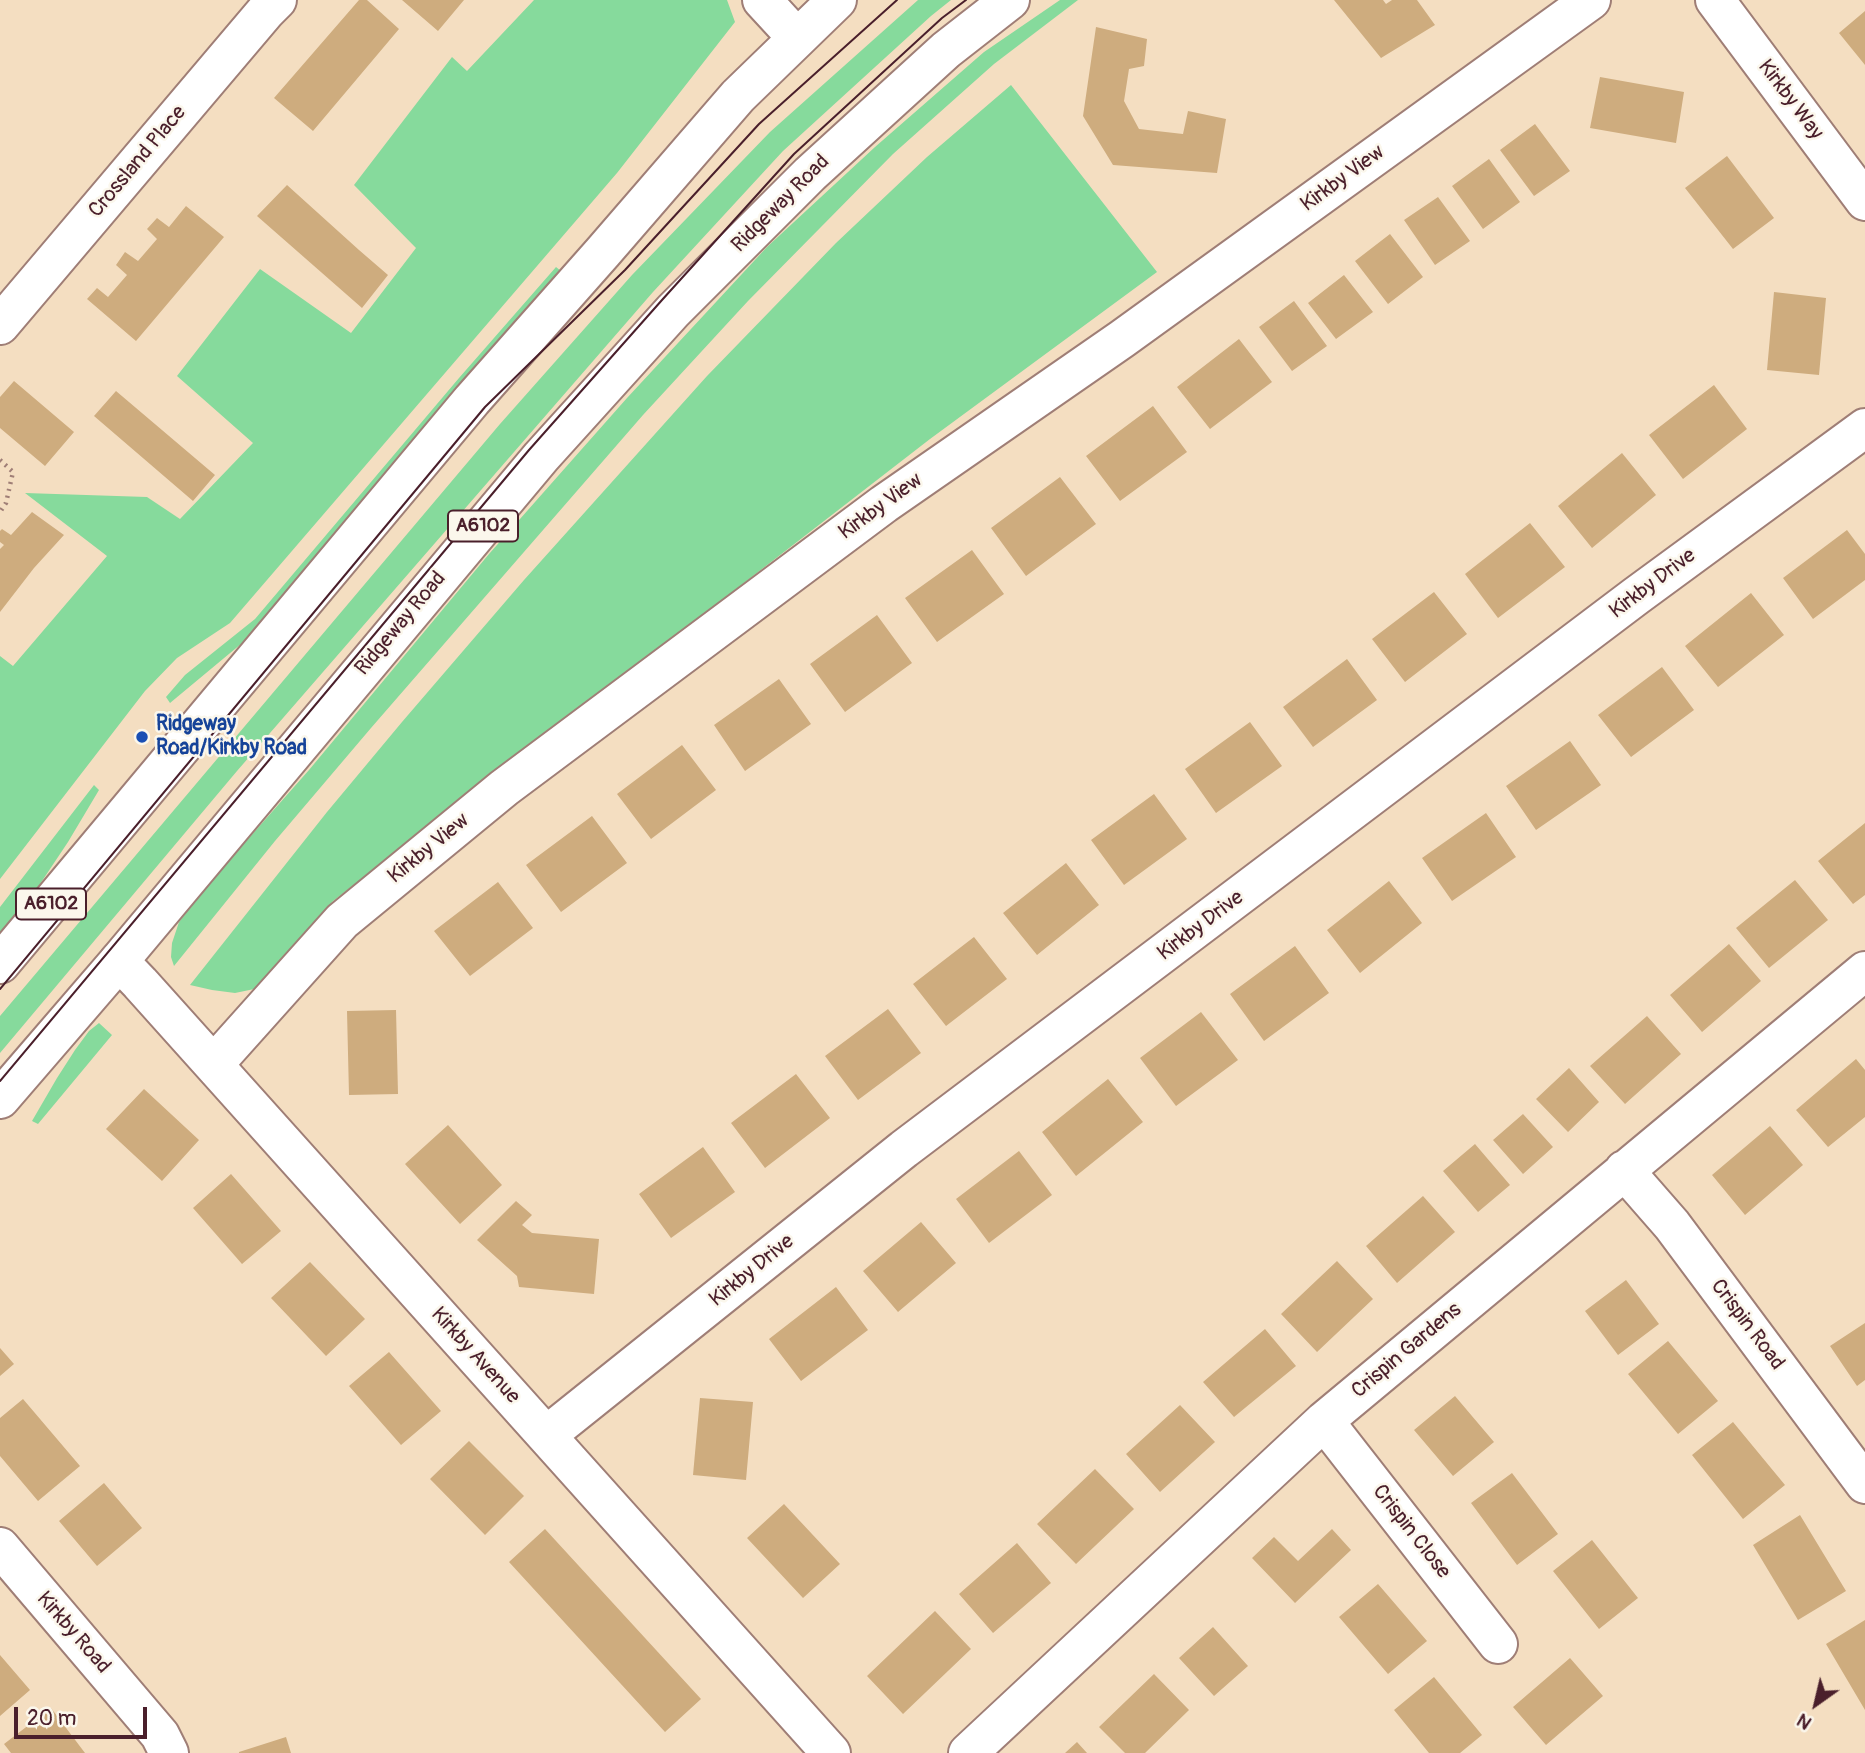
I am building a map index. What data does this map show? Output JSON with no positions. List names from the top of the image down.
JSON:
{
  "streets": {
    "main road": [
      "Kirkby Way",
      "Crossland Place",
      "Kirkby View",
      "Ridgeway Road",
      "A6102",
      "Kirkby Drive",
      "Crispin Road",
      "Crispin Gardens",
      "Kirkby Avenue",
      "Crispin Close",
      "Kirkby Road"
    ]
  },
  "crossings": [
    ["Kirkby View", "Kirkby Avenue"],
    ["Ridgeway Road", "Kirkby Avenue"],
    ["Kirkby Drive", "Kirkby Avenue"],
    ["Crispin Road", "Crispin Gardens"],
    ["Crispin Gardens", "Crispin Close"]
  ],
  "places": ["Ridgeway Road/Kirkby Road"],
  "scale_bar": "20 m",
  "north": "bottom left"
}
